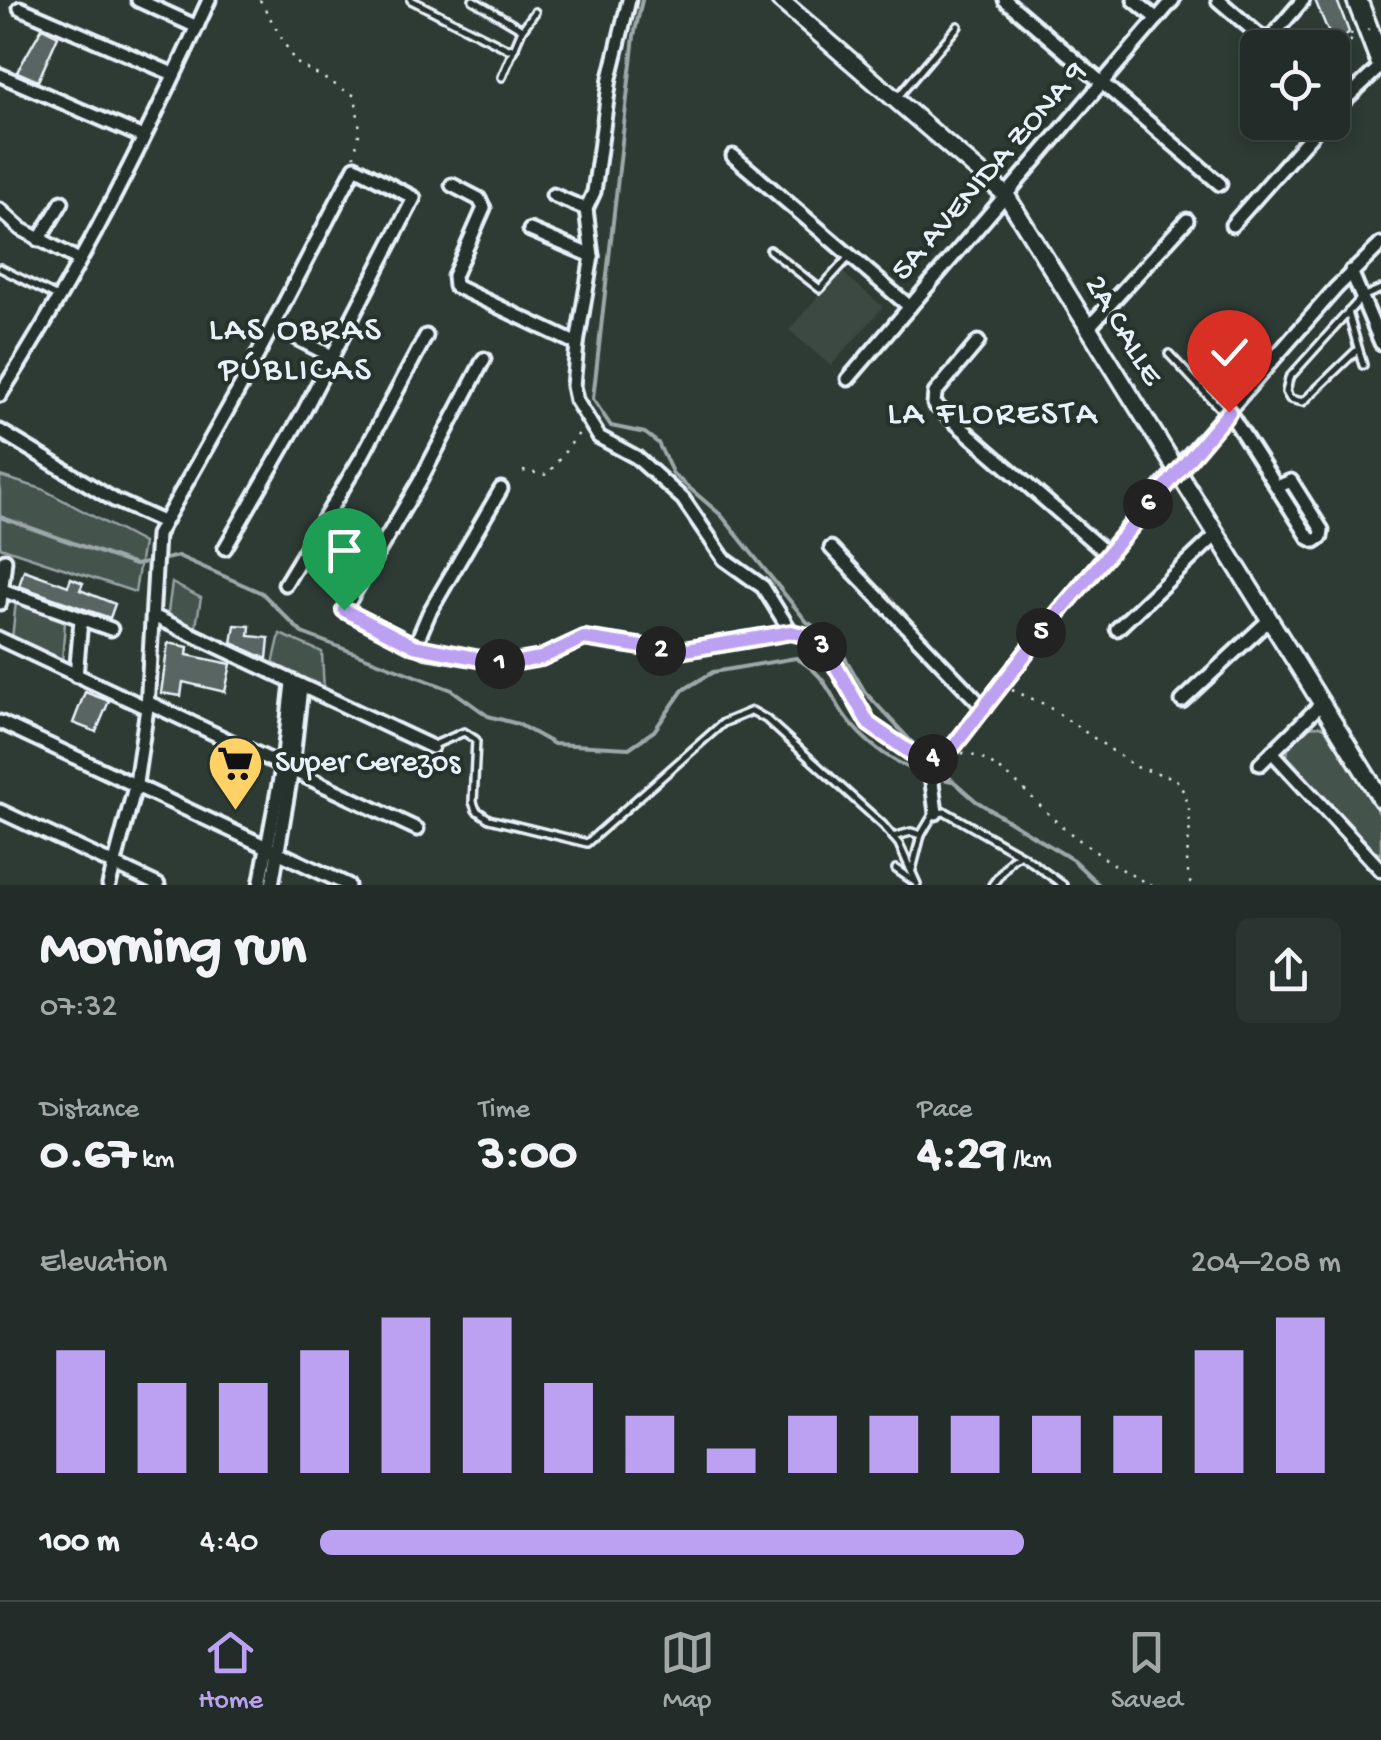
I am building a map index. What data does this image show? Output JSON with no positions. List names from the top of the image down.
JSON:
{
  "streets": {
    "street": ["5A AVENIDA ZONA 9", "2A CALLE"]
  },
  "crossings": [
    ["5A AVENIDA ZONA 9", "2A CALLE"]
  ],
  "districts": ["LAS OBRAS PÚBLICAS", "LA FLORESTA"],
  "places": {
    "supermarket": ["Super Cerezos"]
  },
  "page": {
    "pins": [
      "6",
      "5",
      "3",
      "2",
      "1",
      "4"
    ],
    "heading": ["Morning run", "07:32"],
    "stats": [
      ["Distance", "0.67 km"],
      ["Time", "3:00"],
      ["Pace", "4:29 /km"]
    ],
    "chart": ["Elevation", "204–208 m"],
    "list": [
      {
        "name": "100 m",
        "note": "4:40"
      }
    ],
    "tabs": ["Home", "Map", "Saved"]
  }
}
